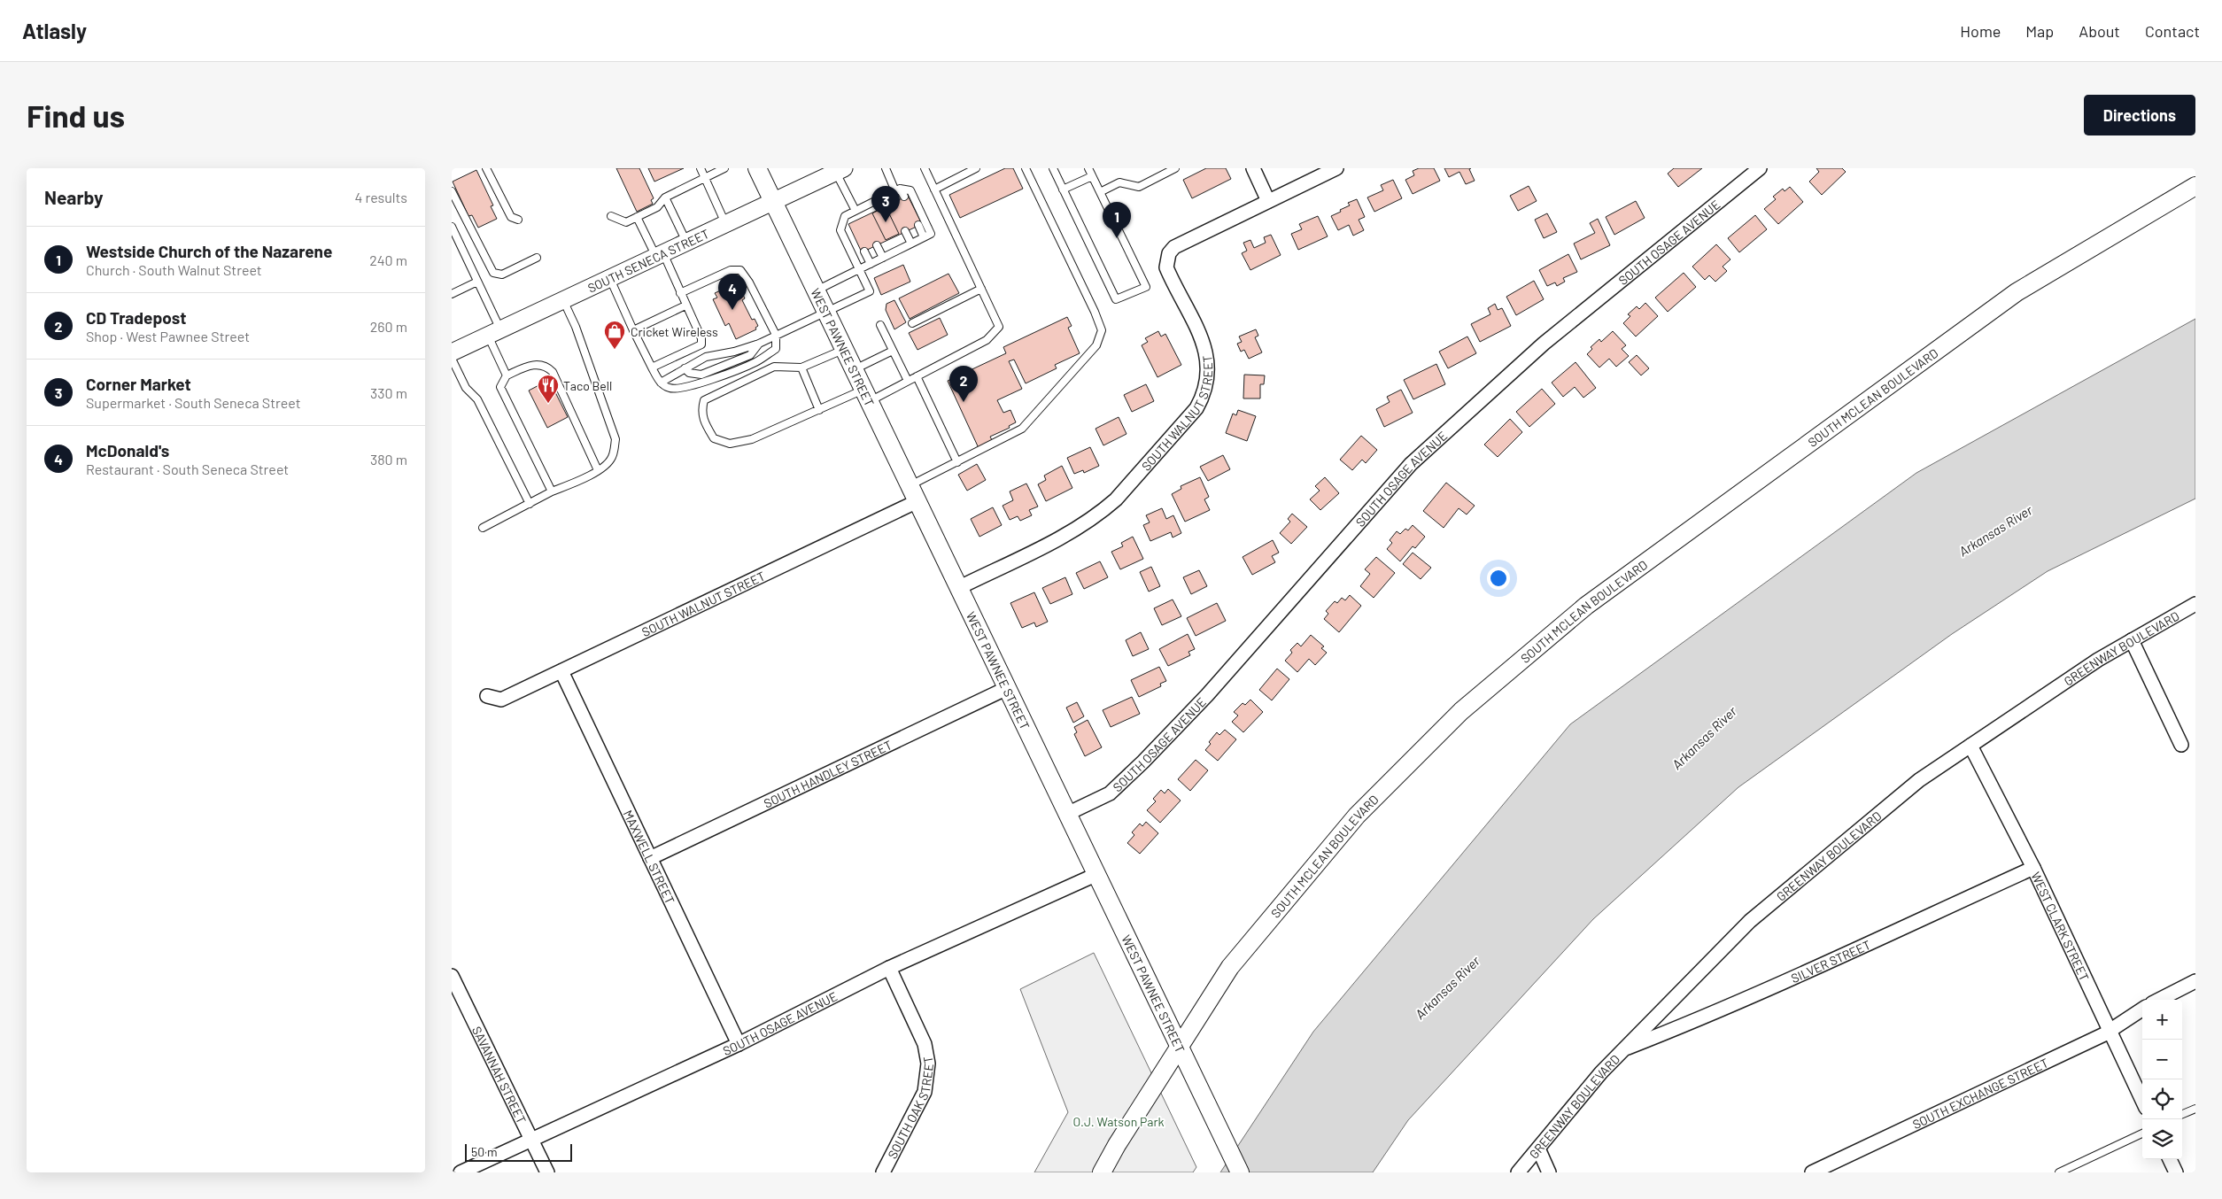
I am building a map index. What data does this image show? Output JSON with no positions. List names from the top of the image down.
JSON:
{
  "streets": {
    "main road": ["WEST PAWNEE STREET", "SOUTH MCLEAN BOULEVARD"],
    "street": [
      "SOUTH OSAGE AVENUE",
      "SOUTH SENECA STREET",
      "SOUTH WALNUT STREET",
      "GREENWAY BOULEVARD",
      "SOUTH HANDLEY STREET",
      "MAXWELL STREET",
      "WEST CLARK STREET",
      "SILVER STREET",
      "SAVANNAH STREET",
      "SOUTH EXCHANGE STREET",
      "SOUTH OAK STREET"
    ]
  },
  "crossings": [
    ["SOUTH OSAGE AVENUE", "WEST PAWNEE STREET"],
    ["SOUTH OSAGE AVENUE", "MAXWELL STREET"],
    ["SOUTH OSAGE AVENUE", "SAVANNAH STREET"],
    ["SOUTH OSAGE AVENUE", "SOUTH OAK STREET"],
    ["SOUTH SENECA STREET", "WEST PAWNEE STREET"],
    ["WEST PAWNEE STREET", "SOUTH MCLEAN BOULEVARD"],
    ["WEST PAWNEE STREET", "SOUTH WALNUT STREET"],
    ["WEST PAWNEE STREET", "SOUTH HANDLEY STREET"],
    ["SOUTH WALNUT STREET", "MAXWELL STREET"],
    ["GREENWAY BOULEVARD", "WEST CLARK STREET"],
    ["GREENWAY BOULEVARD", "SILVER STREET"],
    ["SOUTH HANDLEY STREET", "MAXWELL STREET"],
    ["WEST CLARK STREET", "SILVER STREET"],
    ["WEST CLARK STREET", "SOUTH EXCHANGE STREET"]
  ],
  "water": ["Arkansas River"],
  "parks": ["O.J. Watson Park"],
  "places": {
    "shop": ["Cricket Wireless"],
    "restaurant": ["Taco Bell"]
  },
  "scale_bar": "50 m",
  "page": {
    "header": "Atlasly",
    "nav": [
      "Home",
      "Map",
      "About",
      "Contact"
    ],
    "buttons": "Directions",
    "title": "Find us",
    "heading": ["Nearby", "4 results"],
    "pins": [
      "3",
      "1",
      "4",
      "2"
    ],
    "list": [
      {
        "mark": "1",
        "name": "Westside Church of the Nazarene",
        "note": "Church · South Walnut Street",
        "value": "240 m"
      },
      {
        "mark": "2",
        "name": "CD Tradepost",
        "note": "Shop · West Pawnee Street",
        "value": "260 m"
      },
      {
        "mark": "3",
        "name": "Corner Market",
        "note": "Supermarket · South Seneca Street",
        "value": "330 m"
      },
      {
        "mark": "4",
        "name": "McDonald's",
        "note": "Restaurant · South Seneca Street",
        "value": "380 m"
      }
    ],
    "map_buttons": ["+", "−"],
    "scale": "50 m"
  }
}
